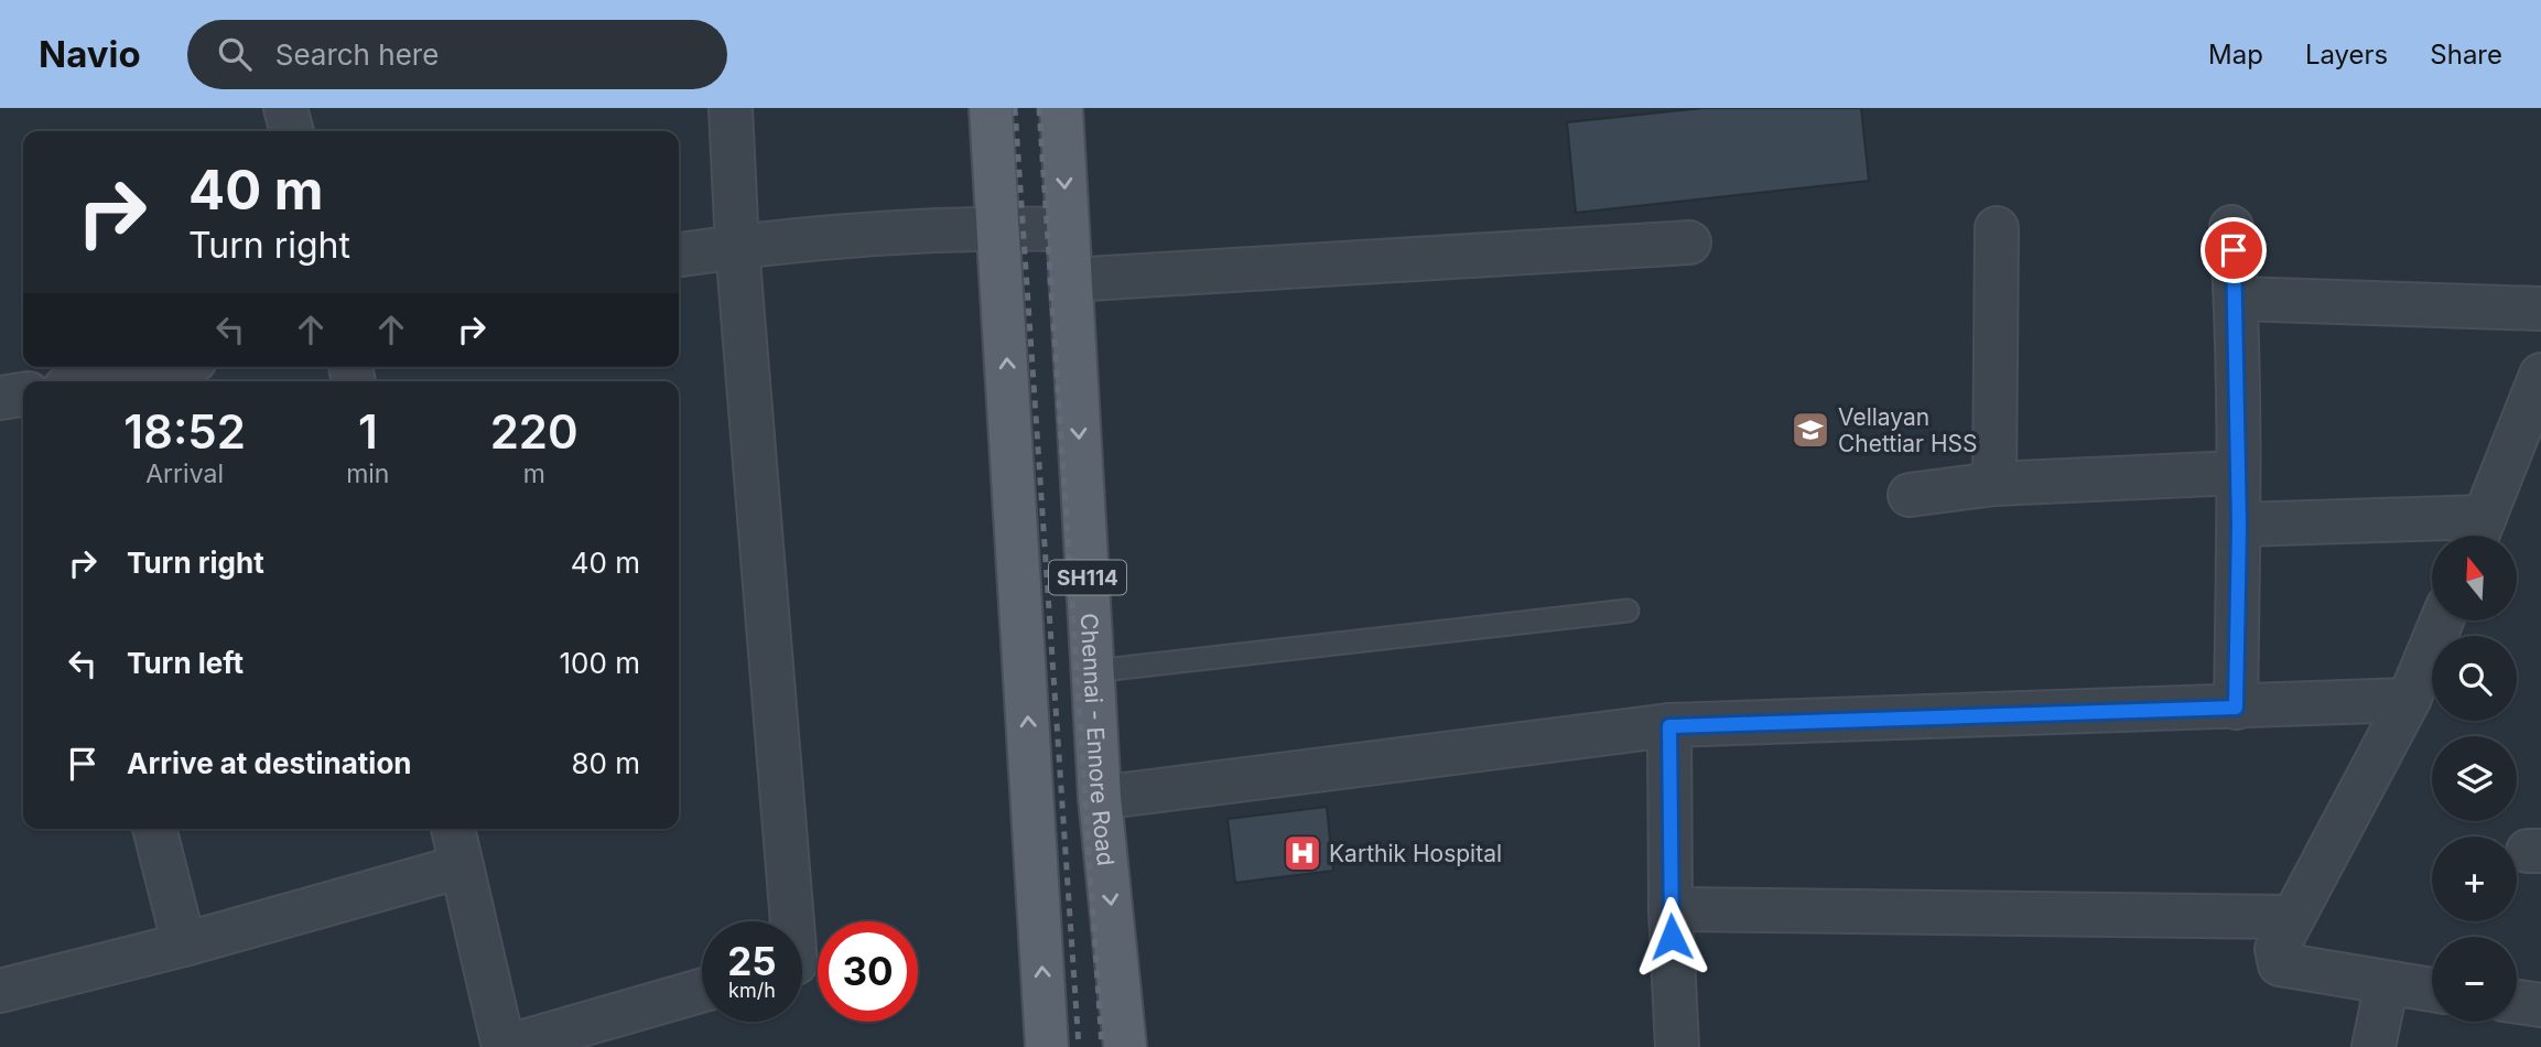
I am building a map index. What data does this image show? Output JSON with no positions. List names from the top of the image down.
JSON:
{
  "streets": {
    "main road": ["SH114", "Chennai - Ennore Road"]
  },
  "places": {
    "school or university": ["Vellayan Chettiar HSS"],
    "hospital": ["Karthik Hospital"]
  },
  "north": "top",
  "page": {
    "header": "Navio",
    "search": "Search here",
    "nav": ["Map", "Layers", "Share"],
    "turn": ["40 m", "Turn right"],
    "eta": [
      "18:52",
      "Arrival",
      "1",
      "min",
      "220",
      "m"
    ],
    "list": [
      {
        "name": "Turn right",
        "value": "40 m"
      },
      {
        "name": "Turn left",
        "value": "100 m"
      },
      {
        "name": "Arrive at destination",
        "value": "80 m"
      }
    ],
    "map_buttons": ["+", "−"],
    "speed": "25 km/h",
    "limit": "30"
  }
}
